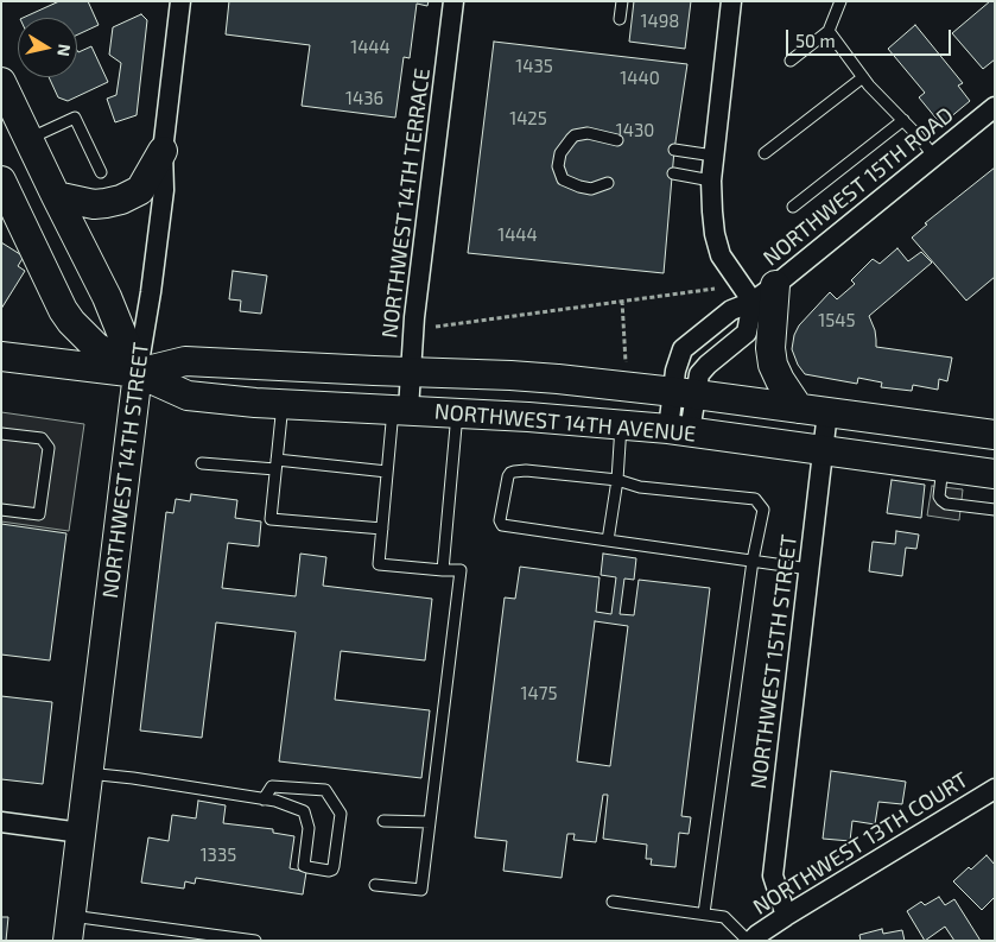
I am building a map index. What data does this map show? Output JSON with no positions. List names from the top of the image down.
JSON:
{
  "streets": {
    "street": [
      "NORTHWEST 15TH ROAD",
      "NORTHWEST 14TH TERRACE",
      "NORTHWEST 14TH AVENUE",
      "NORTHWEST 14TH STREET",
      "NORTHWEST 15TH STREET",
      "NORTHWEST 13TH COURT"
    ]
  },
  "crossings": [
    ["NORTHWEST 15TH ROAD", "NORTHWEST 14TH AVENUE"],
    ["NORTHWEST 14TH TERRACE", "NORTHWEST 14TH AVENUE"],
    ["NORTHWEST 14TH AVENUE", "NORTHWEST 14TH STREET"],
    ["NORTHWEST 14TH AVENUE", "NORTHWEST 15TH STREET"],
    ["NORTHWEST 15TH STREET", "NORTHWEST 13TH COURT"]
  ],
  "house_numbers": [
    "1498",
    "1444",
    "1435",
    "1440",
    "1436",
    "1425",
    "1430",
    "1444",
    "1545",
    "1475",
    "1335"
  ],
  "scale_bar": "50 m",
  "north": "right"
}
